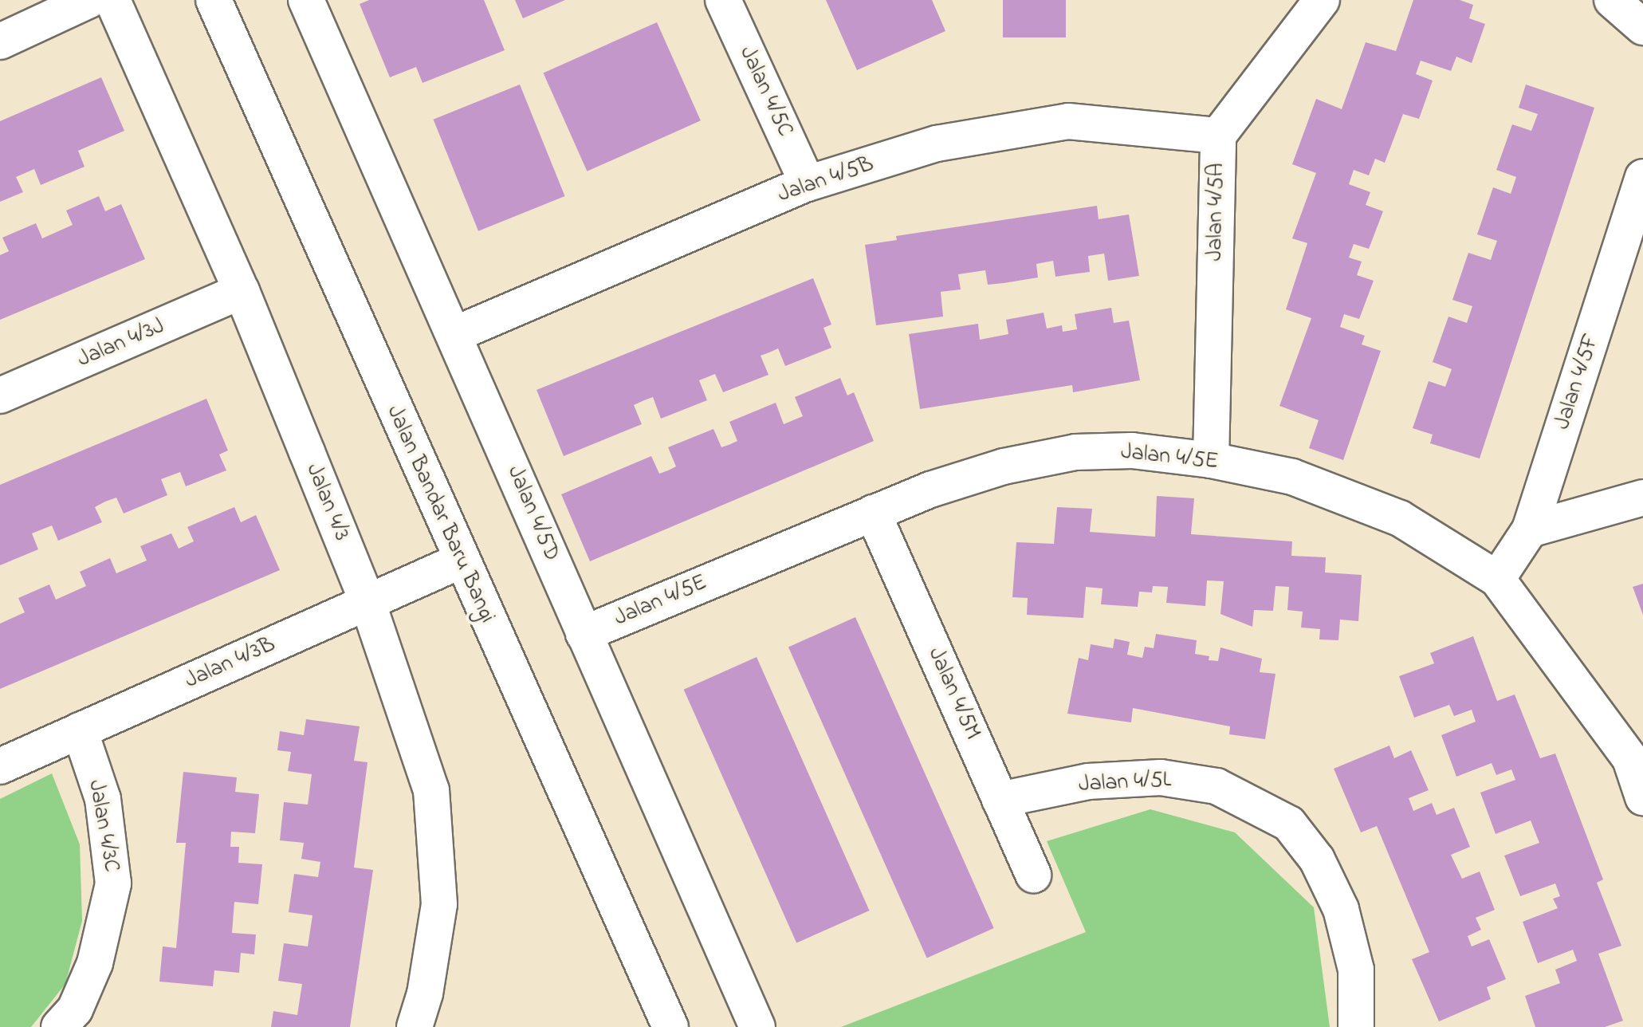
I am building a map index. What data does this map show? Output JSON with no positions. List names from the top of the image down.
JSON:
{
  "streets": {
    "street": [
      "Jalan 4/5C",
      "Jalan 4/5B",
      "Jalan 4/5A",
      "Jalan 4/3J",
      "Jalan 4/5F",
      "Jalan 4/5E",
      "Jalan 4/3",
      "Jalan 4/5D",
      "Jalan Bandar Baru Bangi",
      "Jalan 4/3B",
      "Jalan 4/5M",
      "Jalan 4/5L",
      "Jalan 4/3C"
    ]
  },
  "crossings": [
    ["Jalan 4/5C", "Jalan 4/5B"],
    ["Jalan 4/5B", "Jalan 4/5A"],
    ["Jalan 4/5B", "Jalan 4/5D"],
    ["Jalan 4/5A", "Jalan 4/5E"],
    ["Jalan 4/3J", "Jalan 4/3"],
    ["Jalan 4/5F", "Jalan 4/5E"],
    ["Jalan 4/5E", "Jalan 4/5D"],
    ["Jalan 4/5E", "Jalan 4/5M"],
    ["Jalan 4/3", "Jalan 4/3B"],
    ["Jalan Bandar Baru Bangi", "Jalan 4/3B"],
    ["Jalan 4/3B", "Jalan 4/3C"],
    ["Jalan 4/5M", "Jalan 4/5L"]
  ]
}
